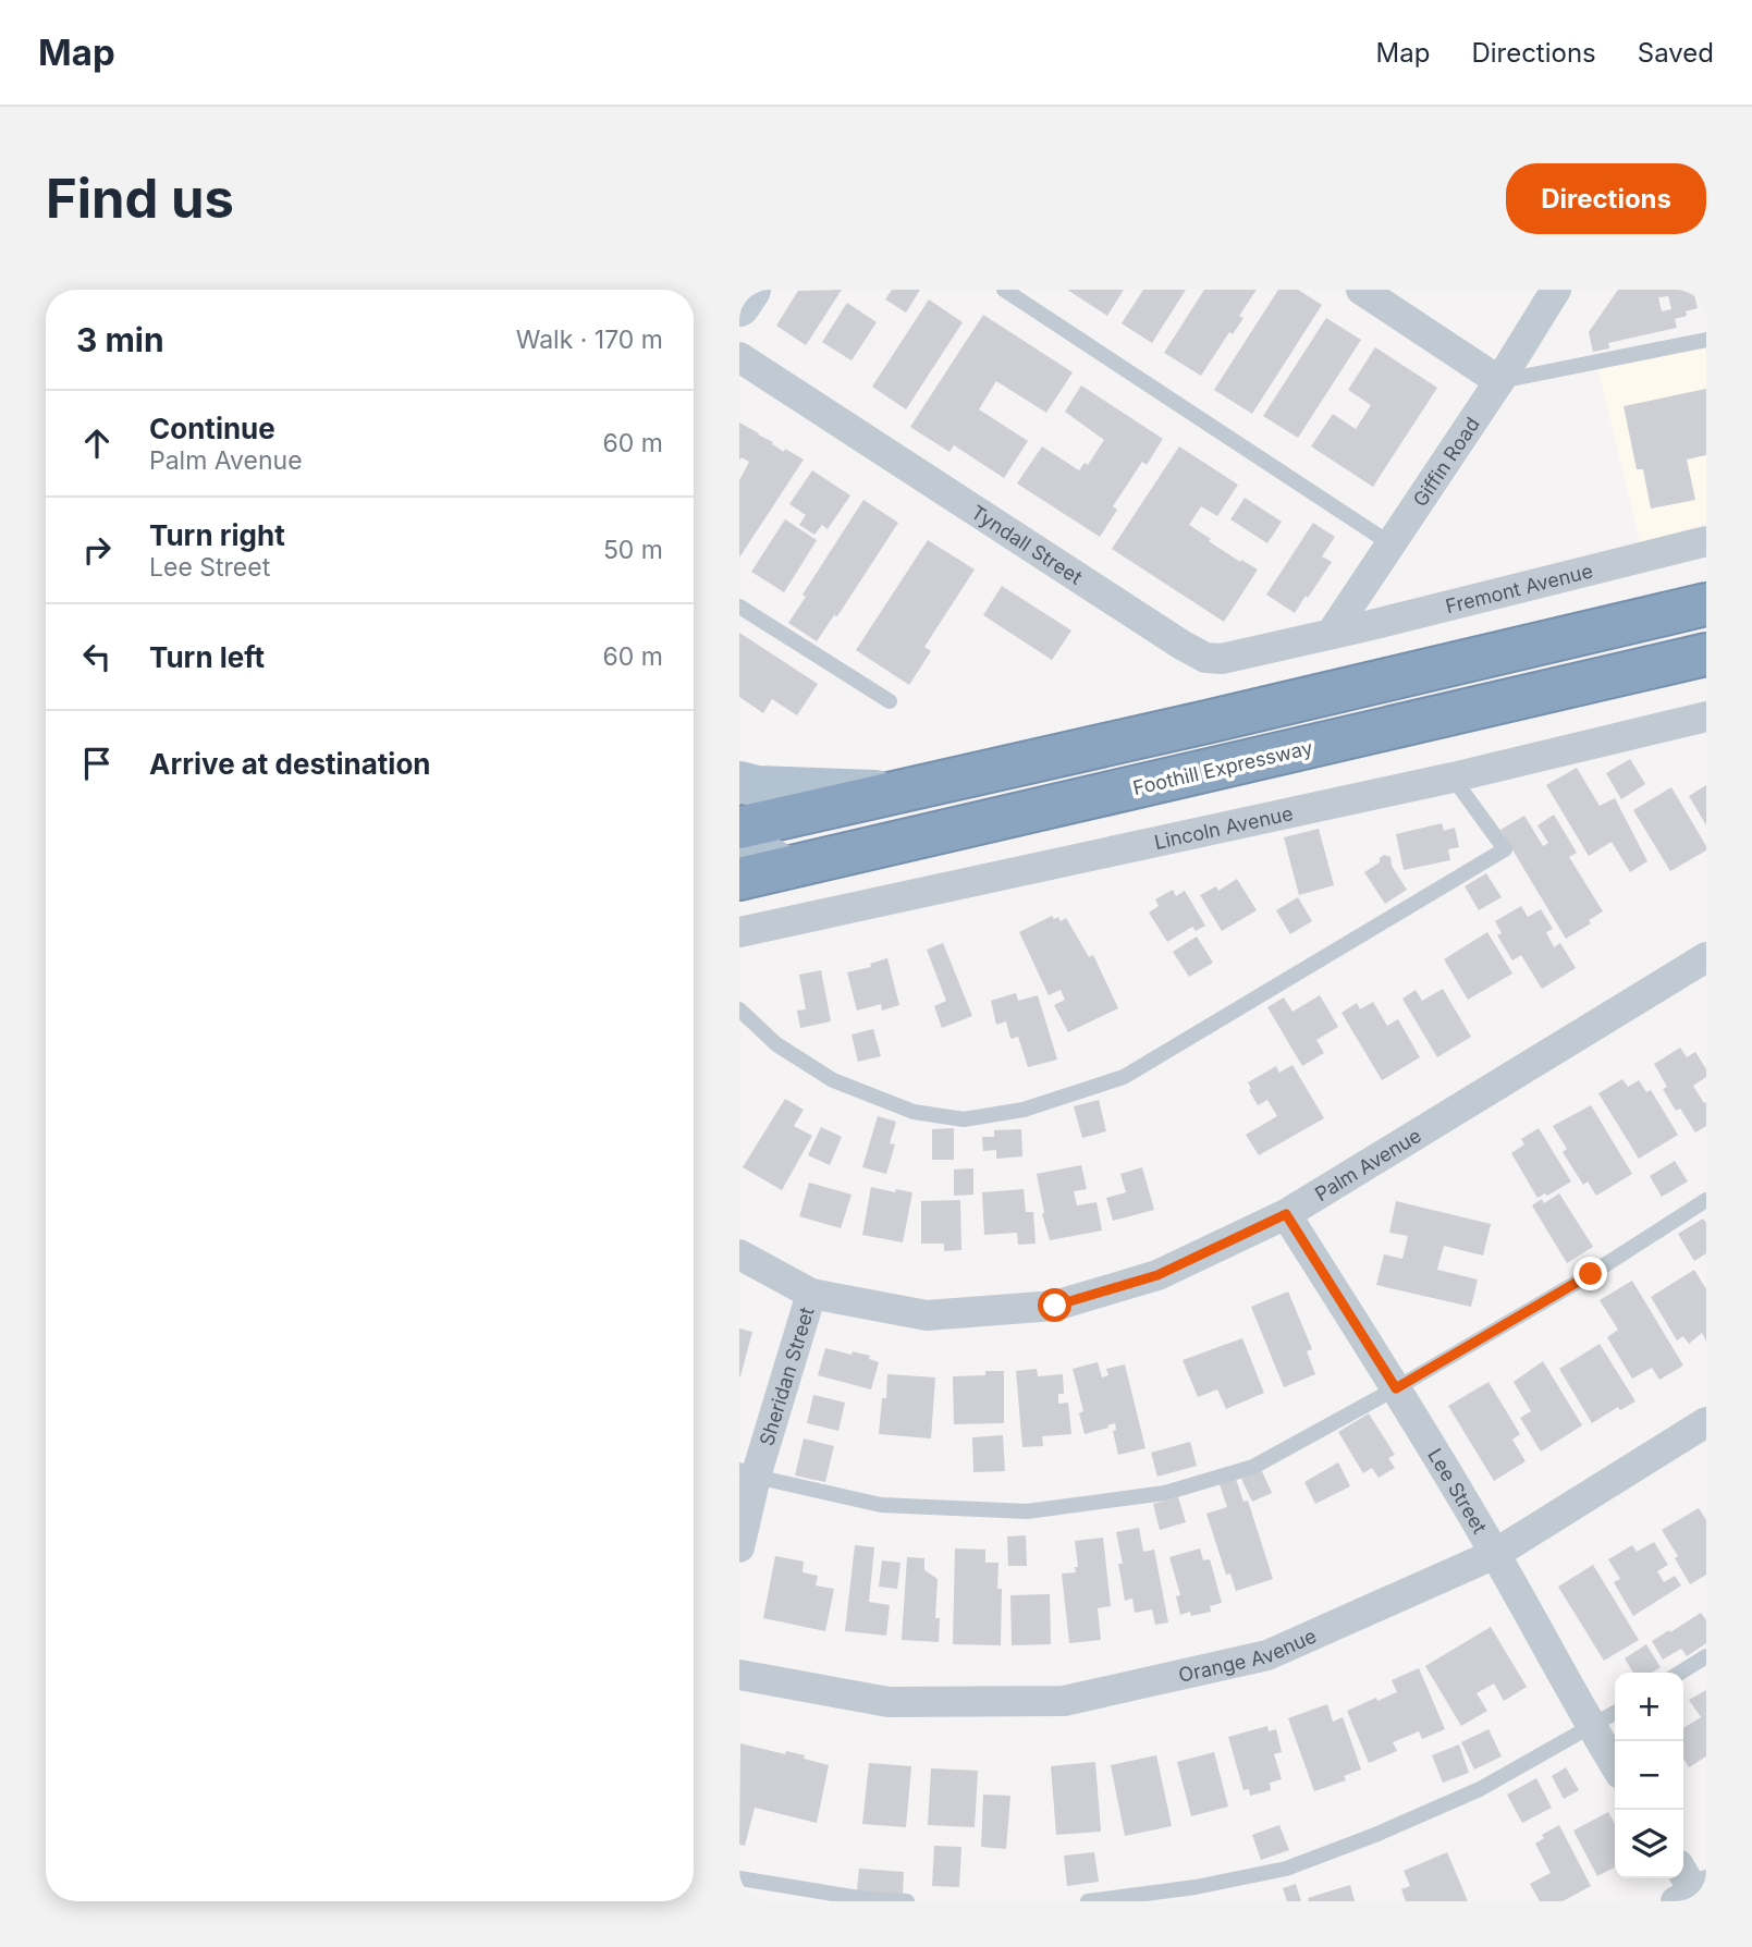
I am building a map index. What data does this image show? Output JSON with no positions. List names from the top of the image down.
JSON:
{
  "streets": {
    "highway": ["Foothill Expressway"],
    "street": [
      "Giffin Road",
      "Tyndall Street",
      "Fremont Avenue",
      "Lincoln Avenue",
      "Palm Avenue",
      "Sheridan Street",
      "Lee Street",
      "Orange Avenue"
    ]
  },
  "crossings": [
    ["Giffin Road", "Tyndall Street"],
    ["Giffin Road", "Fremont Avenue"],
    ["Tyndall Street", "Fremont Avenue"],
    ["Palm Avenue", "Sheridan Street"],
    ["Palm Avenue", "Lee Street"],
    ["Lee Street", "Orange Avenue"]
  ],
  "page": {
    "header": "Map",
    "nav": ["Map", "Directions", "Saved"],
    "buttons": "Directions",
    "title": "Find us",
    "heading": ["3 min", "Walk · 170 m"],
    "list": [
      ["Continue", "Palm Avenue", "60 m"],
      ["Turn right", "Lee Street", "50 m"],
      ["Turn left", "60 m"],
      "Arrive at destination"
    ],
    "map_buttons": ["+", "−"]
  }
}
